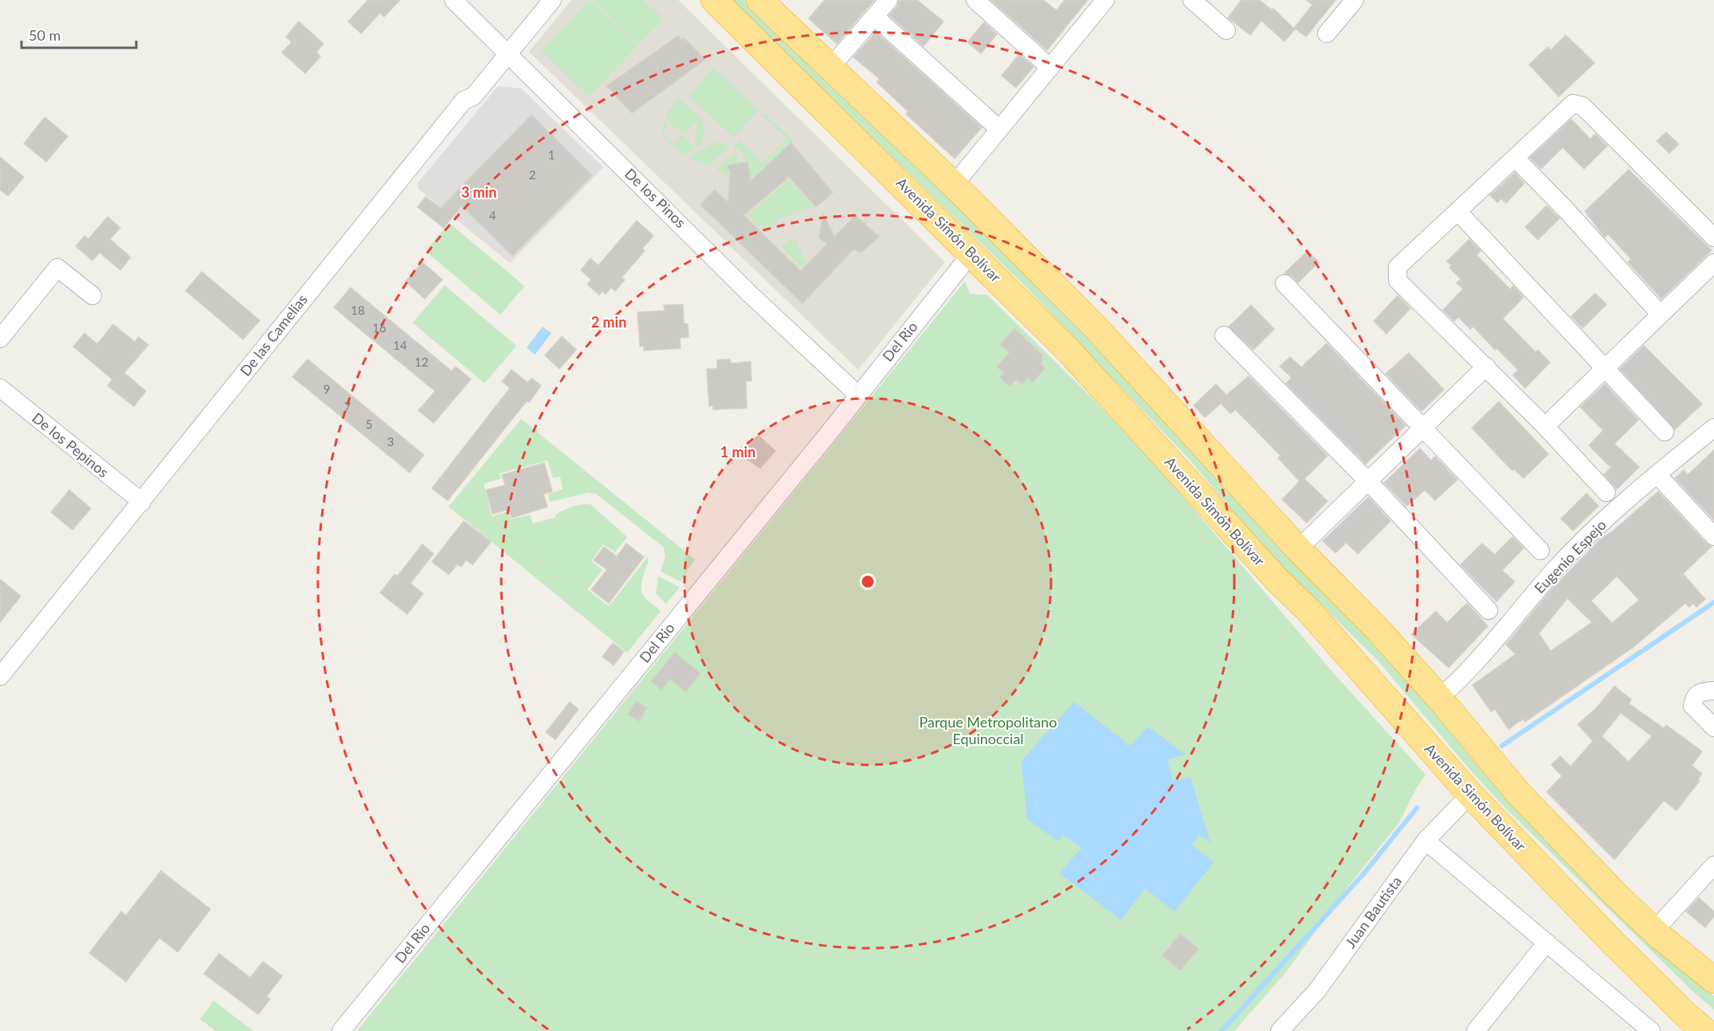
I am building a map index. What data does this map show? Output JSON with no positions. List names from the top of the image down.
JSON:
{
  "streets": {
    "highway": ["Avenida Simón Bolívar"],
    "street": [
      "De los Pinos",
      "De las Camelias",
      "Del Rio",
      "De los Pepinos",
      "Eugenio Espejo",
      "Juan Bautista"
    ]
  },
  "crossings": [
    ["De los Pinos", "De las Camelias"],
    ["De los Pinos", "Del Rio"],
    ["Avenida Simón Bolívar", "Del Rio"],
    ["Avenida Simón Bolívar", "Juan Bautista"],
    ["De las Camelias", "De los Pepinos"]
  ],
  "parks": ["Parque Metropolitano Equinoccial"],
  "house_numbers": [
    "1",
    "2",
    "4",
    "18",
    "16",
    "14",
    "12",
    "9",
    "7",
    "5",
    "3"
  ],
  "scale_bar": "50 m",
  "rings": ["3 min", "2 min", "1 min"]
}
